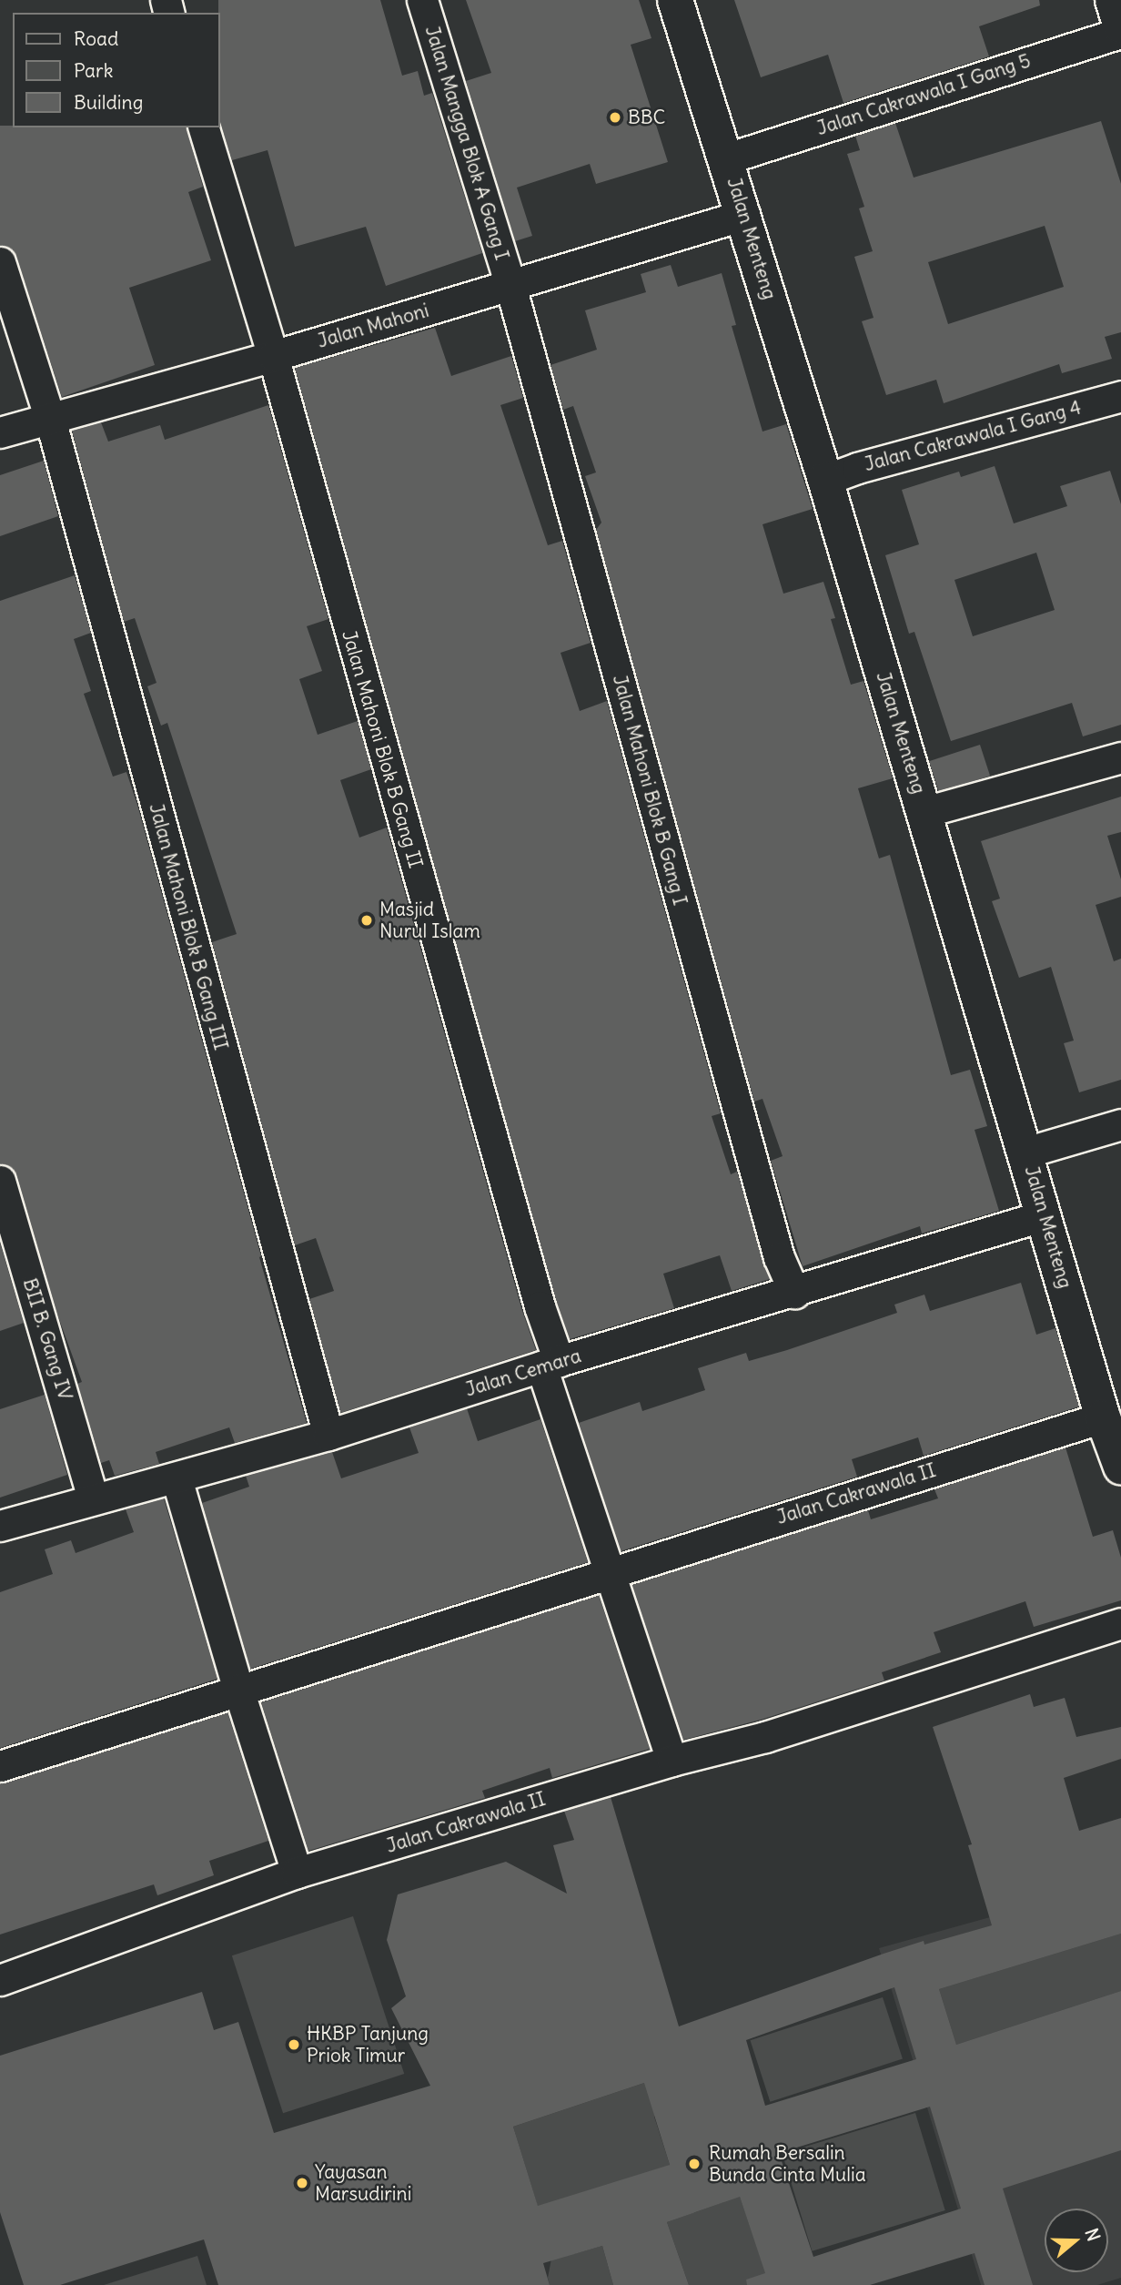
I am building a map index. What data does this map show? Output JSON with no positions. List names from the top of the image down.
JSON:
{
  "streets": {
    "street": [
      "Jalan Cakrawala I Gang 5",
      "Jalan Mangga Blok A Gang I",
      "Jalan Menteng",
      "Jalan Mahoni",
      "Jalan Cakrawala I Gang 4",
      "Jalan Mahoni Blok B Gang II",
      "Jalan Mahoni Blok B Gang I",
      "Jalan Mahoni Blok B Gang III",
      "BII B. Gang IV",
      "Jalan Cemara",
      "Jalan Cakrawala II"
    ]
  },
  "crossings": [
    ["Jalan Cakrawala I Gang 5", "Jalan Menteng"],
    ["Jalan Mangga Blok A Gang I", "Jalan Mahoni"],
    ["Jalan Mangga Blok A Gang I", "Jalan Mahoni Blok B Gang I"],
    ["Jalan Menteng", "Jalan Mahoni"],
    ["Jalan Menteng", "Jalan Cakrawala I Gang 4"],
    ["Jalan Menteng", "Jalan Cemara"],
    ["Jalan Menteng", "Jalan Cakrawala II"],
    ["Jalan Mahoni", "Jalan Mahoni Blok B Gang II"],
    ["Jalan Mahoni", "Jalan Mahoni Blok B Gang I"],
    ["Jalan Mahoni", "Jalan Mahoni Blok B Gang III"],
    ["Jalan Mahoni Blok B Gang II", "Jalan Cemara"],
    ["Jalan Mahoni Blok B Gang I", "Jalan Cemara"],
    ["Jalan Mahoni Blok B Gang III", "Jalan Cemara"],
    ["BII B. Gang IV", "Jalan Cemara"]
  ],
  "places": [
    "BBC",
    "Masjid Nurul Islam",
    "HKBP Tanjung Priok Timur",
    "Rumah Bersalin Bunda Cinta Mulia",
    "Yayasan Marsudirini"
  ],
  "legend": ["Road", "Park", "Building"],
  "north": "right"
}
